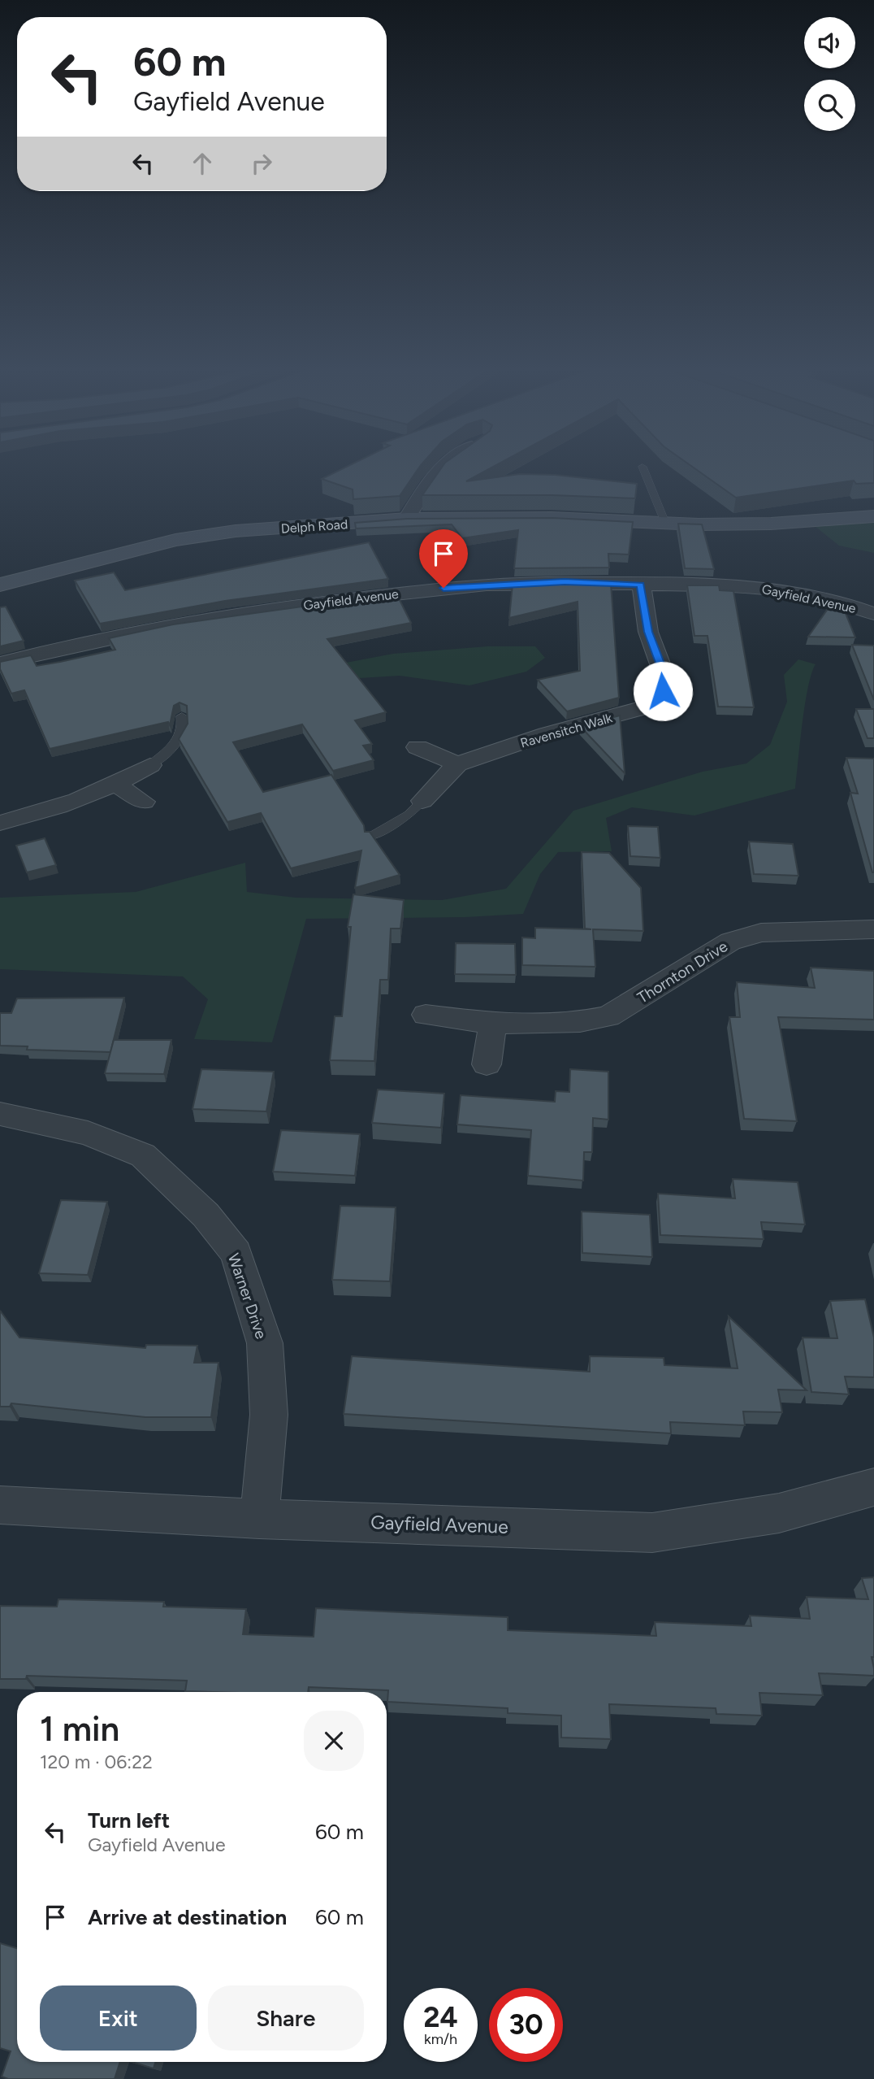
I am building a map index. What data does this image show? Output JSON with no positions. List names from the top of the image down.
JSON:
{
  "streets": {
    "main road": ["Delph Road"],
    "street": [
      "Gayfield Avenue",
      "Ravensitch Walk",
      "Thornton Drive",
      "Warner Drive"
    ]
  },
  "crossings": [
    ["Gayfield Avenue", "Ravensitch Walk"],
    ["Gayfield Avenue", "Warner Drive"]
  ],
  "page": {
    "turn": ["60 m", "Gayfield Avenue"],
    "heading": ["1 min", "120 m · 06:22"],
    "list": [
      {
        "name": "Turn left",
        "note": "Gayfield Avenue",
        "value": "60 m"
      },
      {
        "name": "Arrive at destination",
        "value": "60 m"
      }
    ],
    "buttons": ["Exit", "Share"],
    "speed": "24 km/h",
    "limit": "30"
  }
}
